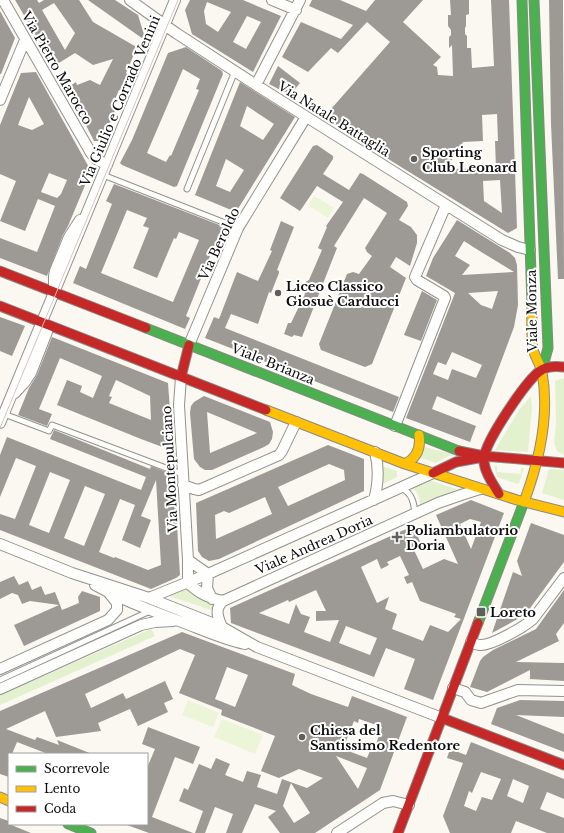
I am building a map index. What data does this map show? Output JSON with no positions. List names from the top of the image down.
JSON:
{
  "streets": {
    "main road": ["Viale Monza", "Viale Brianza"],
    "street": [
      "Via Pietro Marocco",
      "Via Giulio e Corrado Venini",
      "Via Natale Battaglia",
      "Via Beroldo",
      "Via Montepulciano",
      "Viale Andrea Doria"
    ]
  },
  "crossings": [
    ["Via Pietro Marocco", "Via Giulio e Corrado Venini"],
    ["Via Giulio e Corrado Venini", "Via Natale Battaglia"],
    ["Via Giulio e Corrado Venini", "Viale Brianza"],
    ["Via Natale Battaglia", "Via Beroldo"],
    ["Via Natale Battaglia", "Viale Monza"],
    ["Via Beroldo", "Viale Brianza"],
    ["Via Montepulciano", "Viale Andrea Doria"]
  ],
  "places": {
    "other": ["Sporting Club Leonard", "Liceo Classico Giosuè Carducci", "Chiesa del Santissimo Redentore"],
    "health": ["Poliambulatorio Doria"],
    "transit": ["Loreto"]
  },
  "legend": ["Scorrevole", "Lento", "Coda"]
}
